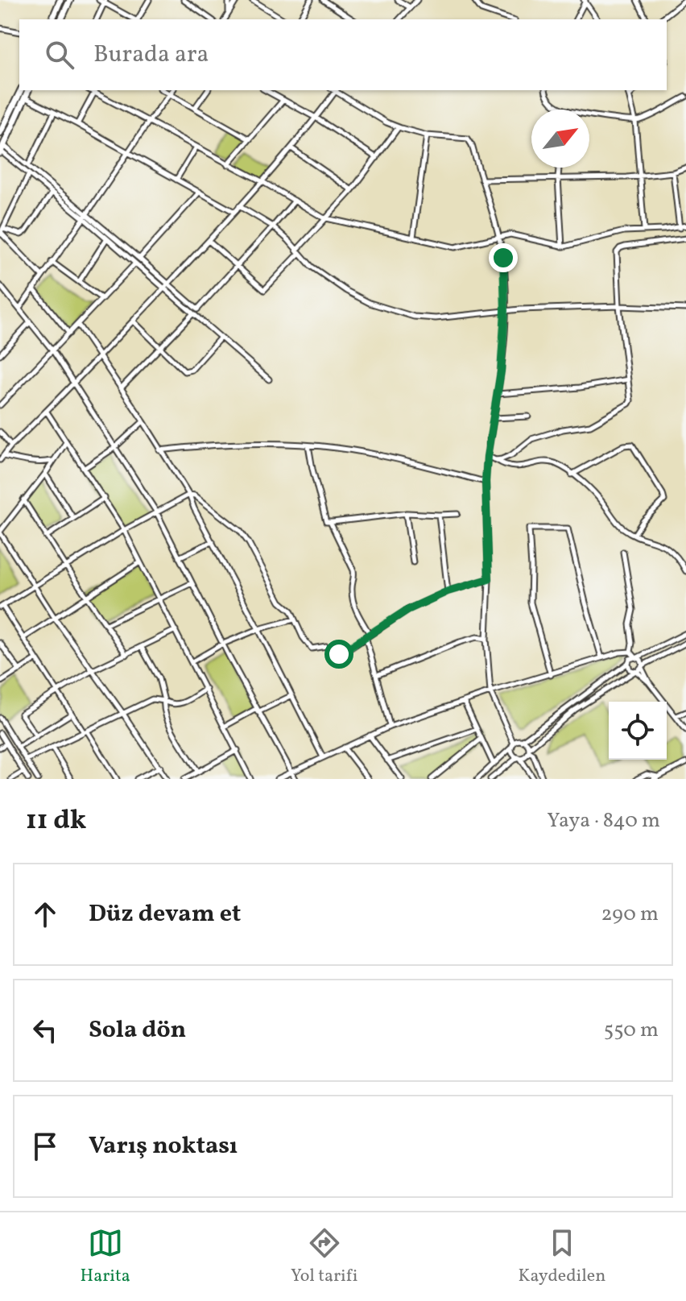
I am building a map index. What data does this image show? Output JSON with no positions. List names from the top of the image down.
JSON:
{
  "north": "top right",
  "page": {
    "search": "Burada ara",
    "heading": ["11 dk", "Yaya · 840 m"],
    "list": [
      ["Düz devam et", "290 m"],
      ["Sola dön", "550 m"],
      "Varış noktası"
    ],
    "nav": ["Harita", "Yol tarifi", "Kaydedilen"]
  }
}
